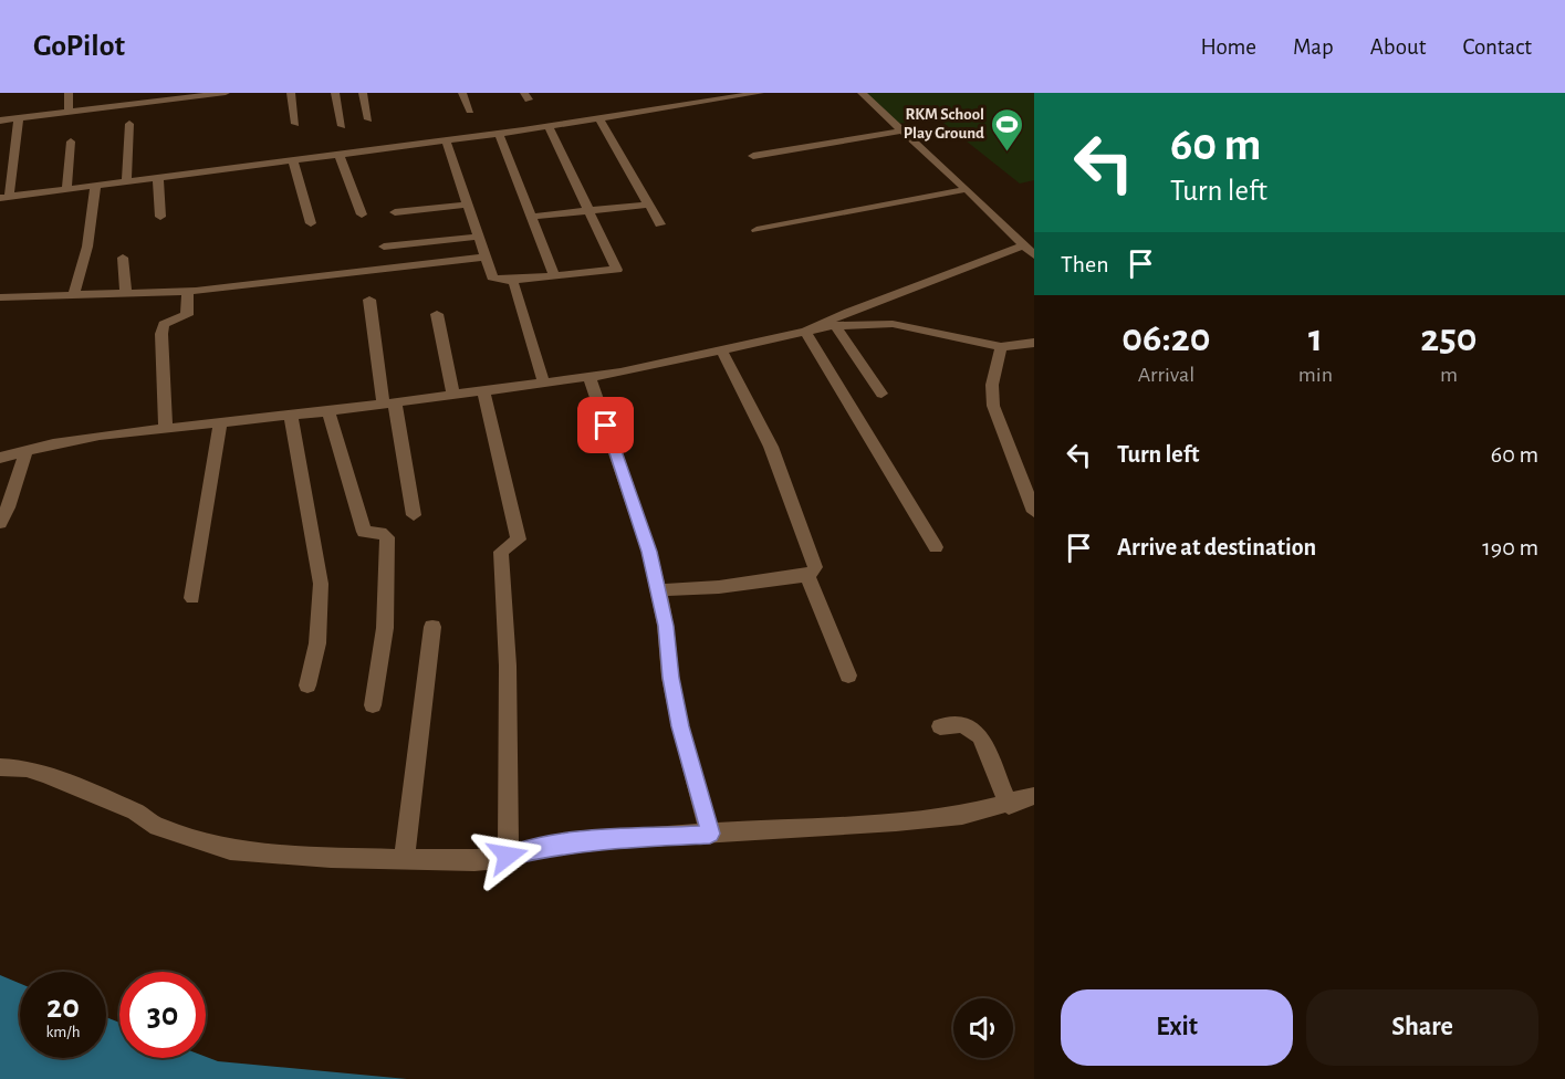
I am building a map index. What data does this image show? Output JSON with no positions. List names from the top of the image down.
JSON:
{
  "places": {
    "sports": ["RKM School Play Ground"]
  },
  "page": {
    "header": "GoPilot",
    "nav": [
      "Home",
      "Map",
      "About",
      "Contact"
    ],
    "turn": ["60 m", "Turn left"],
    "then": "Then",
    "eta": [
      "06:20",
      "Arrival",
      "1",
      "min",
      "250",
      "m"
    ],
    "list": [
      {
        "name": "Turn left",
        "value": "60 m"
      },
      {
        "name": "Arrive at destination",
        "value": "190 m"
      }
    ],
    "speed": "20 km/h",
    "limit": "30",
    "buttons": ["Exit", "Share"]
  }
}
